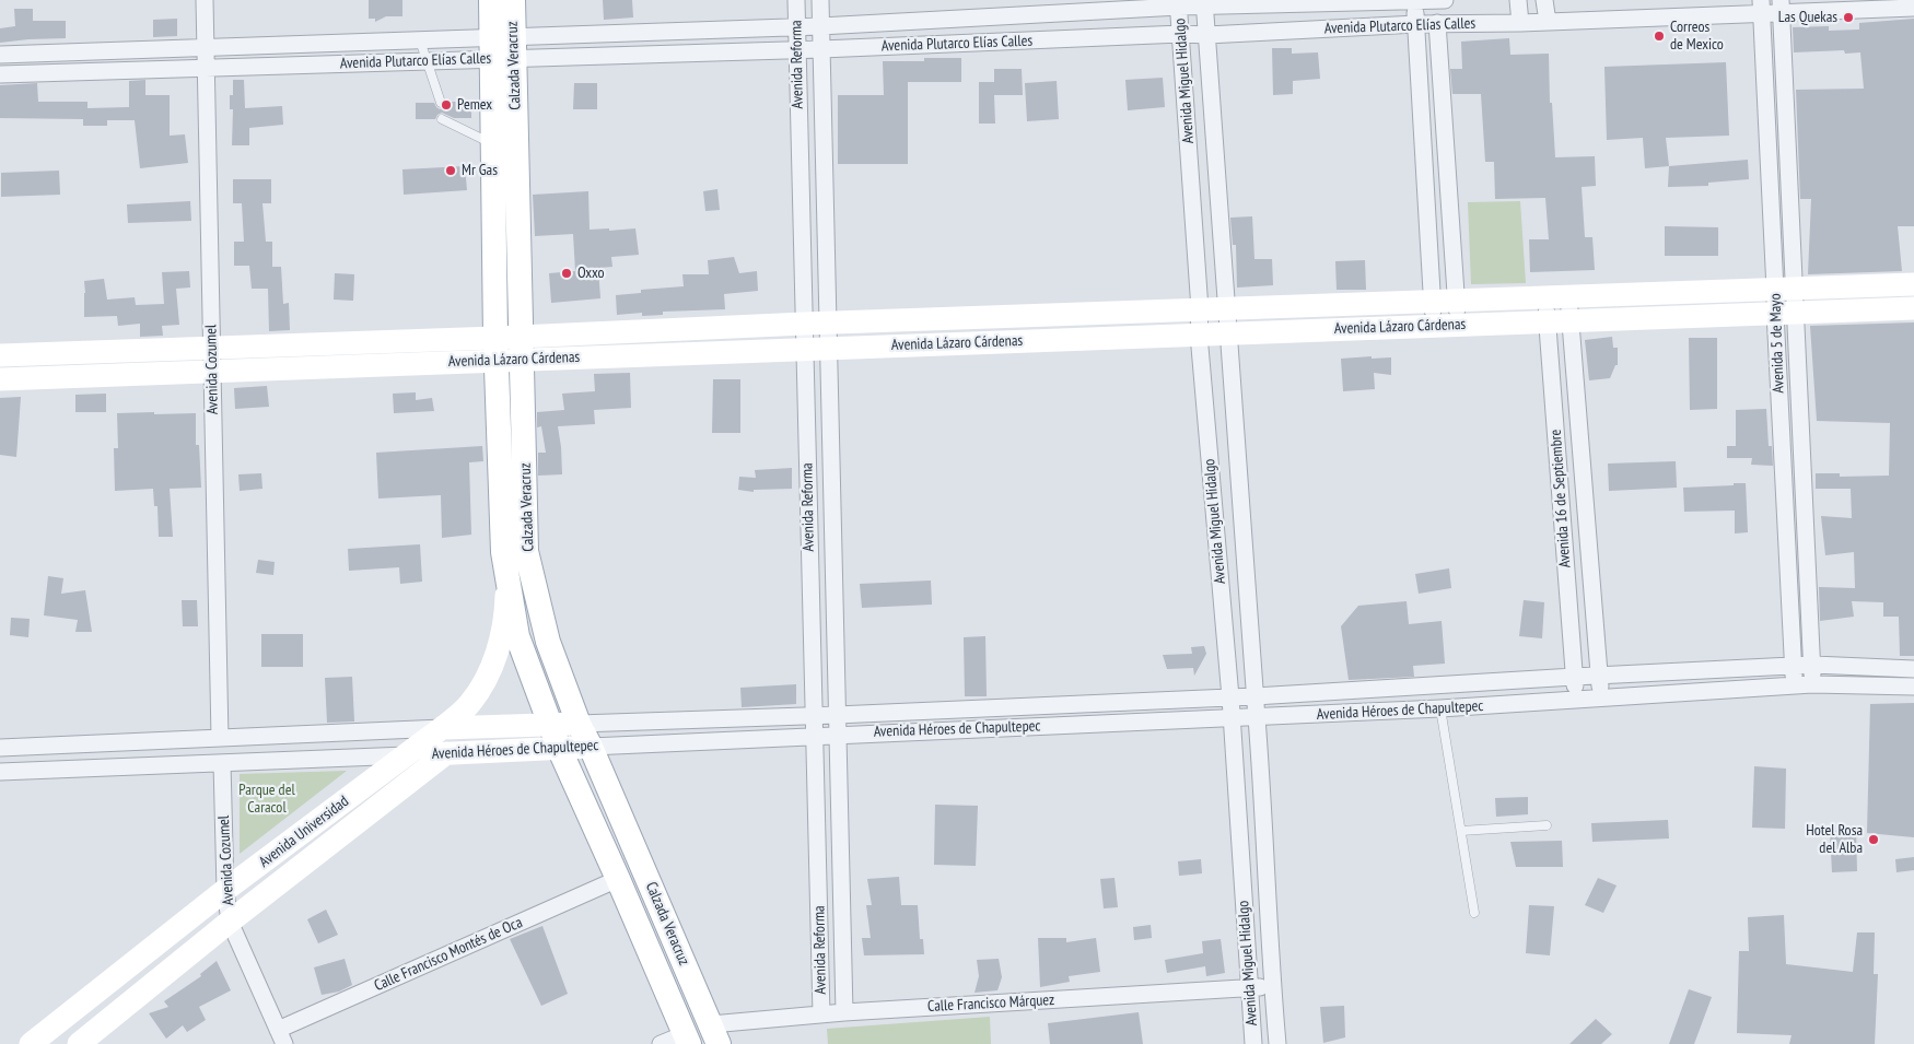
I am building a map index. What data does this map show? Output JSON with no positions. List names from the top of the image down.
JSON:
{
  "streets": {
    "main road": [
      "Calzada Veracruz",
      "Avenida Lázaro Cárdenas",
      "Avenida Héroes de Chapultepec",
      "Avenida Universidad"
    ],
    "street": [
      "Avenida Plutarco Elías Calles",
      "Avenida Reforma",
      "Avenida Miguel Hidalgo",
      "Avenida 5 de Mayo",
      "Avenida Cozumel",
      "Avenida 16 de Septiembre",
      "Calle Francisco Montés de Oca",
      "Calle Francisco Márquez"
    ]
  },
  "crossings": [
    ["Avenida Plutarco Elías Calles", "Avenida Reforma"],
    ["Avenida Plutarco Elías Calles", "Calzada Veracruz"],
    ["Avenida Plutarco Elías Calles", "Avenida Miguel Hidalgo"],
    ["Avenida Plutarco Elías Calles", "Avenida 5 de Mayo"],
    ["Avenida Plutarco Elías Calles", "Avenida Cozumel"],
    ["Avenida Reforma", "Avenida Lázaro Cárdenas"],
    ["Avenida Reforma", "Avenida Héroes de Chapultepec"],
    ["Avenida Reforma", "Calle Francisco Márquez"],
    ["Calzada Veracruz", "Avenida Lázaro Cárdenas"],
    ["Calzada Veracruz", "Avenida Héroes de Chapultepec"],
    ["Calzada Veracruz", "Avenida Universidad"],
    ["Calzada Veracruz", "Calle Francisco Montés de Oca"],
    ["Calzada Veracruz", "Calle Francisco Márquez"],
    ["Avenida Miguel Hidalgo", "Avenida Lázaro Cárdenas"],
    ["Avenida Miguel Hidalgo", "Avenida Héroes de Chapultepec"],
    ["Avenida Miguel Hidalgo", "Calle Francisco Márquez"],
    ["Avenida Lázaro Cárdenas", "Avenida 5 de Mayo"],
    ["Avenida Lázaro Cárdenas", "Avenida Cozumel"],
    ["Avenida Lázaro Cárdenas", "Avenida 16 de Septiembre"],
    ["Avenida 5 de Mayo", "Avenida Héroes de Chapultepec"],
    ["Avenida Cozumel", "Avenida Héroes de Chapultepec"],
    ["Avenida Cozumel", "Avenida Universidad"],
    ["Avenida Cozumel", "Calle Francisco Montés de Oca"],
    ["Avenida 16 de Septiembre", "Avenida Héroes de Chapultepec"],
    ["Avenida Héroes de Chapultepec", "Avenida Universidad"]
  ],
  "parks": ["Parque del Caracol"],
  "places": [
    "Las Quekas",
    "Correos de Mexico",
    "Pemex",
    "Mr Gas",
    "Oxxo",
    "Hotel Rosa del Alba"
  ]
}
